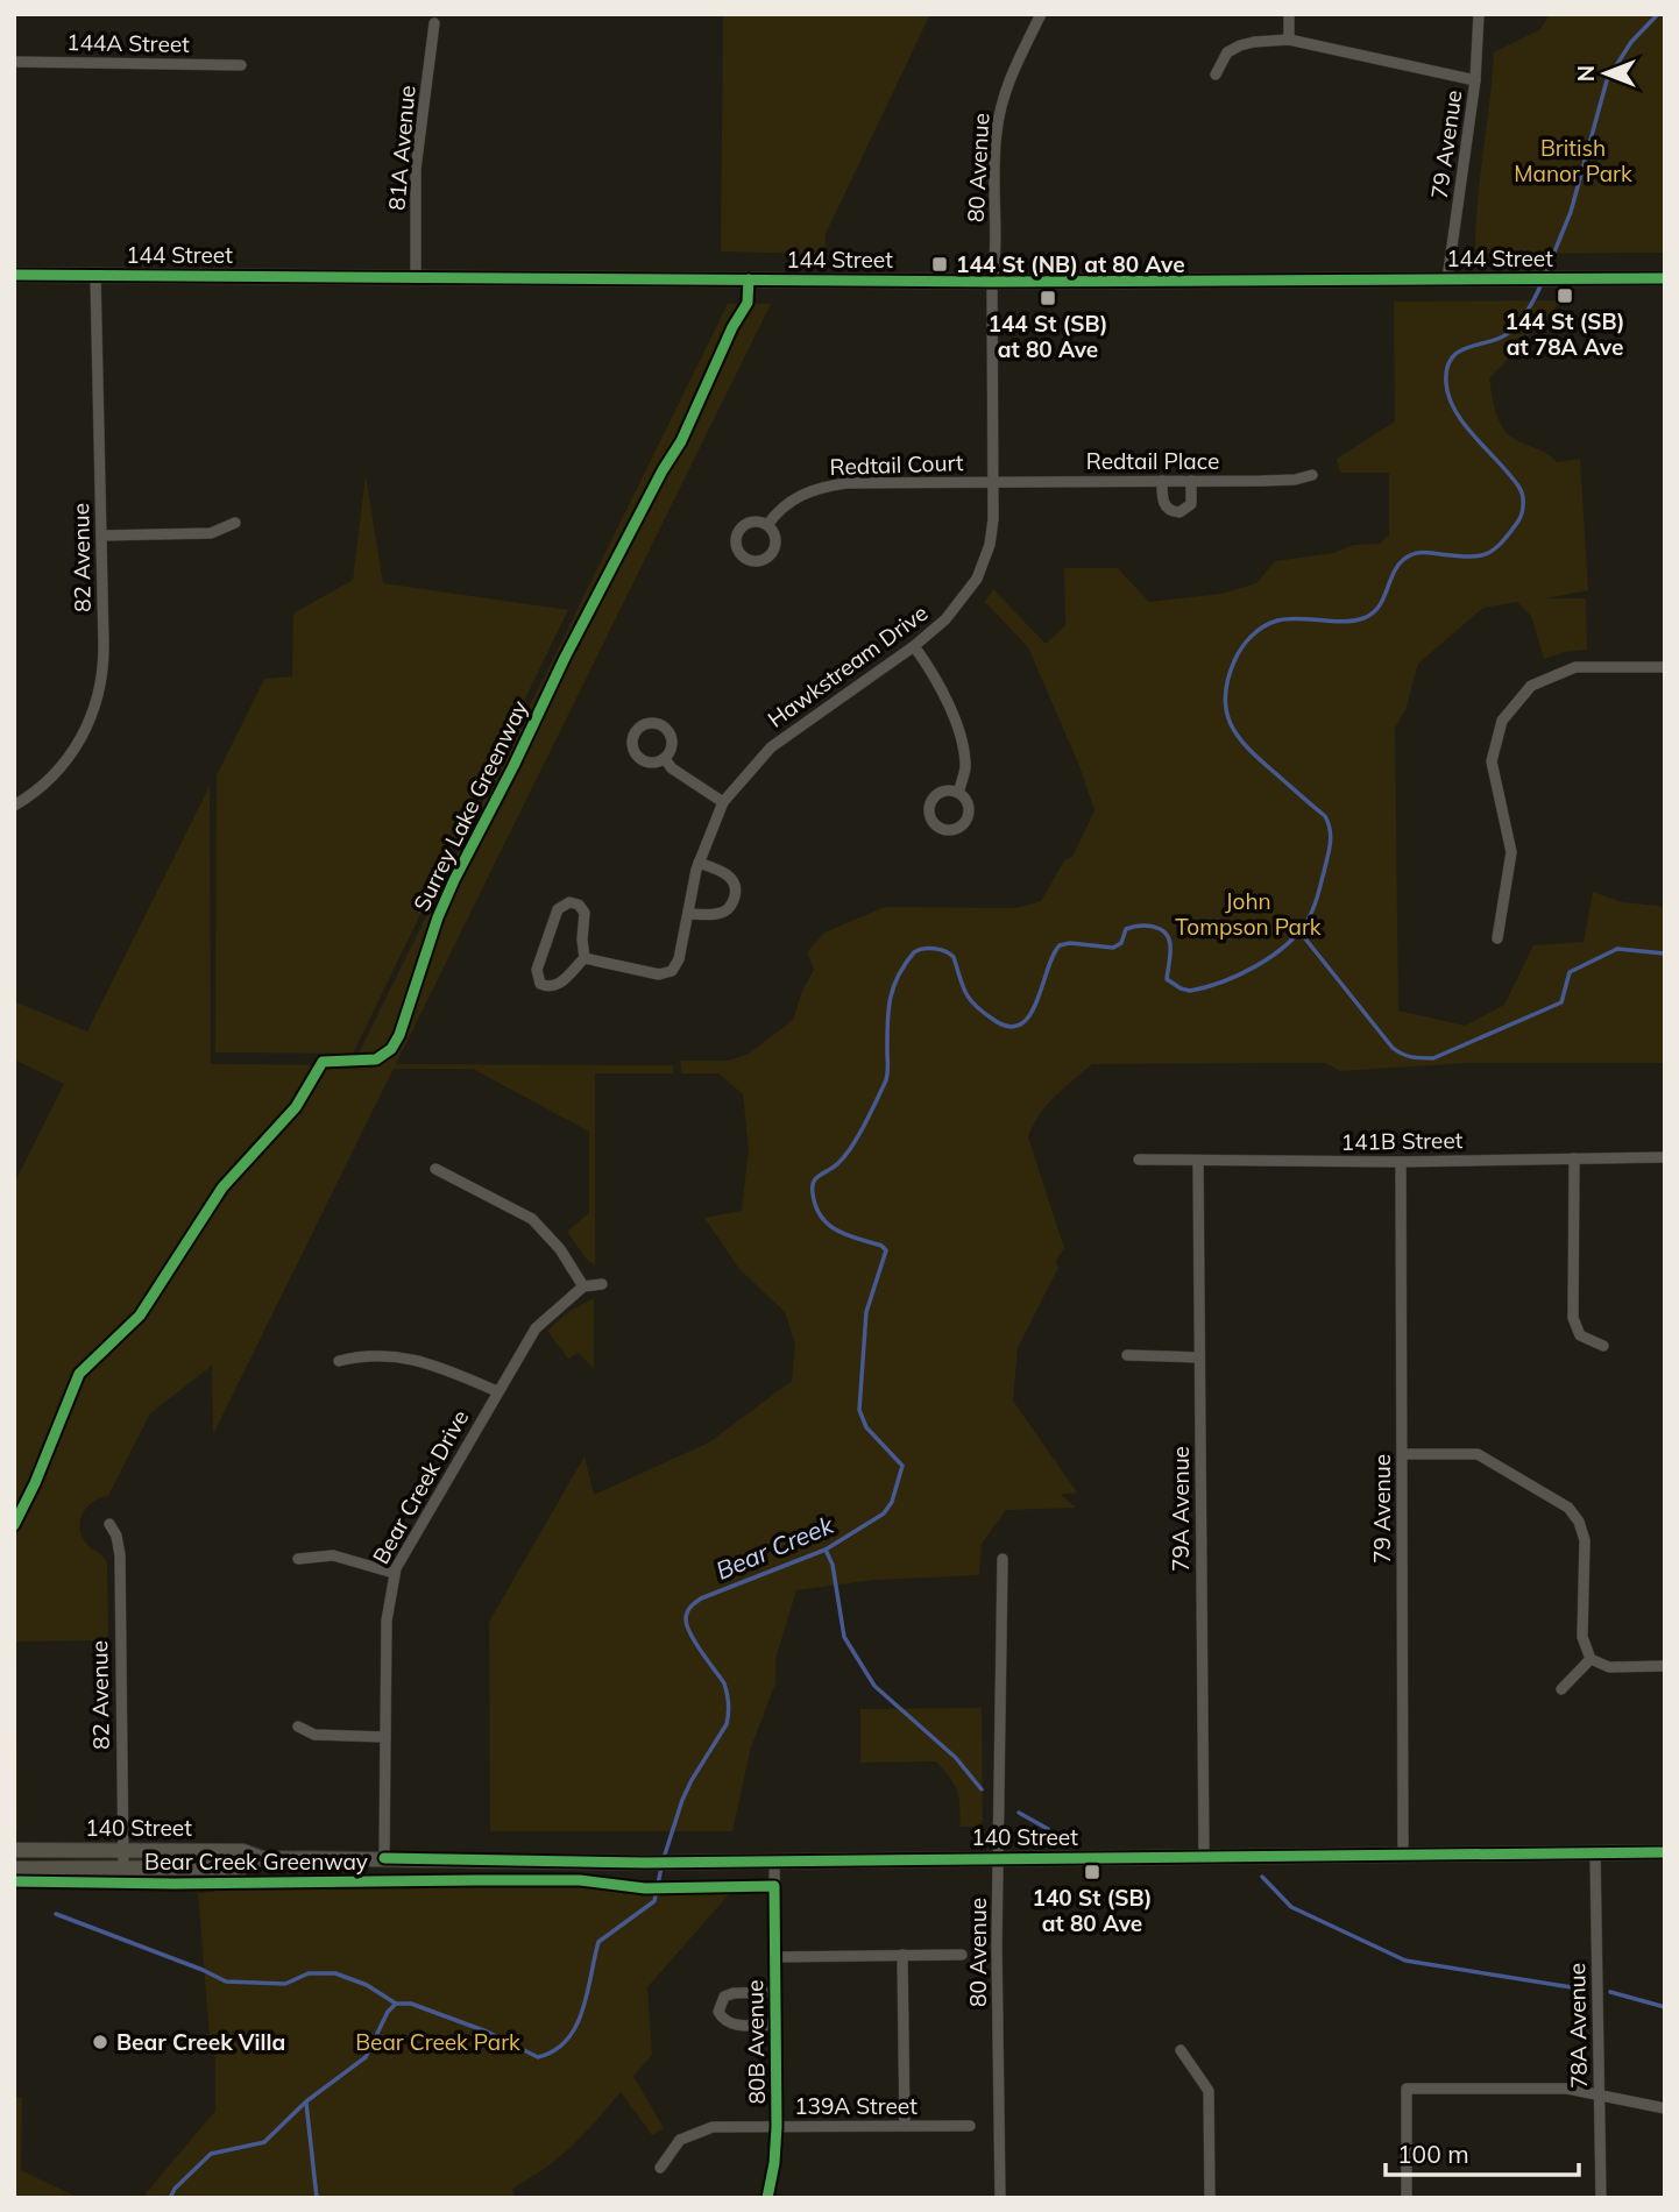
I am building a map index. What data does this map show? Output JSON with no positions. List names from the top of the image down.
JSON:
{
  "streets": {
    "main road": ["144 Street", "140 Street"],
    "street": [
      "144A Street",
      "79 Avenue",
      "81A Avenue",
      "80 Avenue",
      "Redtail Place",
      "Redtail Court",
      "82 Avenue",
      "Hawkstream Drive",
      "141B Street",
      "Bear Creek Drive",
      "79A Avenue",
      "78A Avenue",
      "80B Avenue",
      "139A Street"
    ],
    "cycle path": ["Surrey Lake Greenway", "Bear Creek Greenway"]
  },
  "crossings": [
    ["79 Avenue", "144 Street"],
    ["79 Avenue", "141B Street"],
    ["79 Avenue", "140 Street"],
    ["81A Avenue", "144 Street"],
    ["80 Avenue", "144 Street"],
    ["80 Avenue", "Hawkstream Drive"],
    ["80 Avenue", "140 Street"],
    ["144 Street", "82 Avenue"],
    ["144 Street", "Hawkstream Drive"],
    ["Redtail Place", "Redtail Court"],
    ["Redtail Place", "Hawkstream Drive"],
    ["Redtail Court", "Hawkstream Drive"],
    ["82 Avenue", "140 Street"],
    ["141B Street", "79A Avenue"],
    ["Bear Creek Drive", "140 Street"],
    ["79A Avenue", "140 Street"],
    ["140 Street", "78A Avenue"],
    ["140 Street", "80B Avenue"],
    ["80B Avenue", "139A Street"]
  ],
  "water": ["Bear Creek"],
  "parks": ["British Manor Park", "John Tompson Park", "Bear Creek Park"],
  "places": {
    "transit": [
      "144 St (NB) at 80 Ave",
      "144 St (SB) at 78A Ave",
      "144 St (SB) at 80 Ave",
      "140 St (SB) at 80 Ave"
    ],
    "other": ["Bear Creek Villa"]
  },
  "scale_bar": "100 m",
  "north": "left"
}
